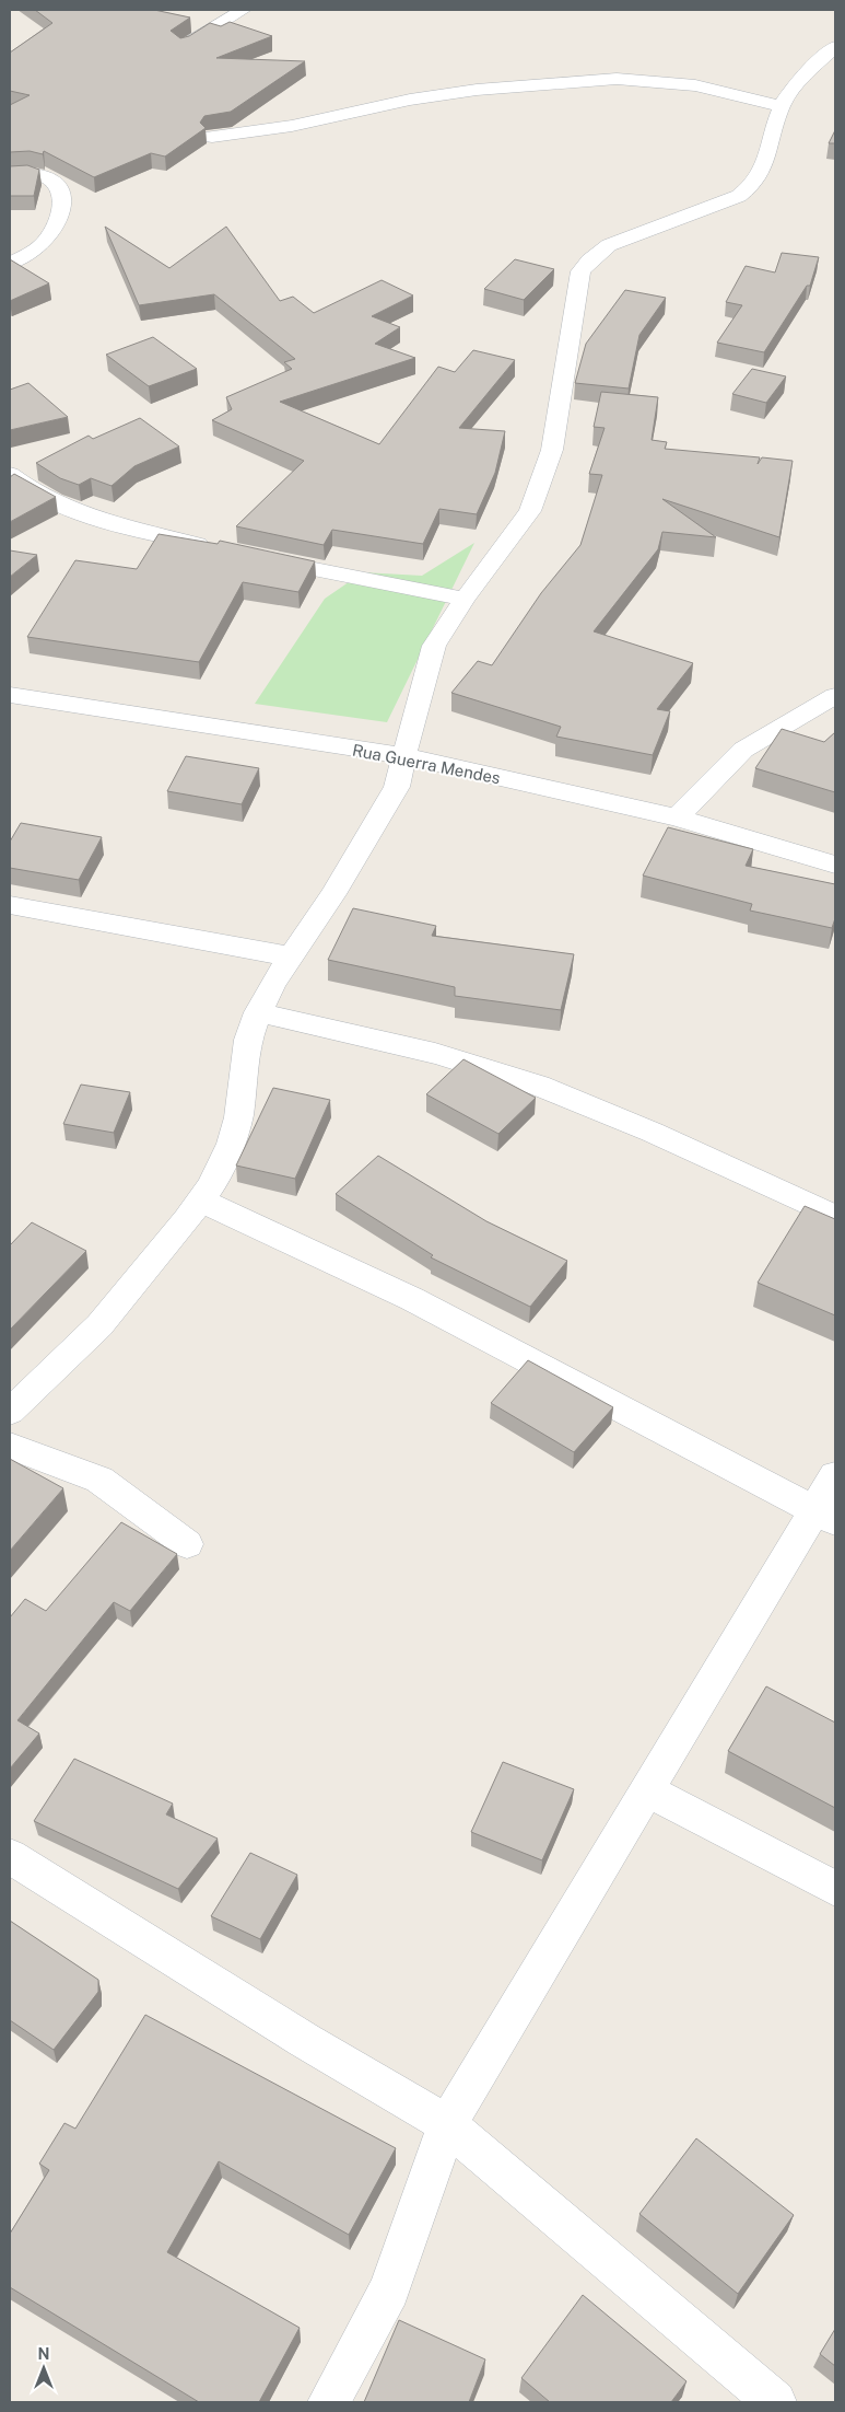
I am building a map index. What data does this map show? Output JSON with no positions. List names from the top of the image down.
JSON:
{
  "streets": {
    "street": ["Rua Guerra Mendes"]
  },
  "north": "top"
}
